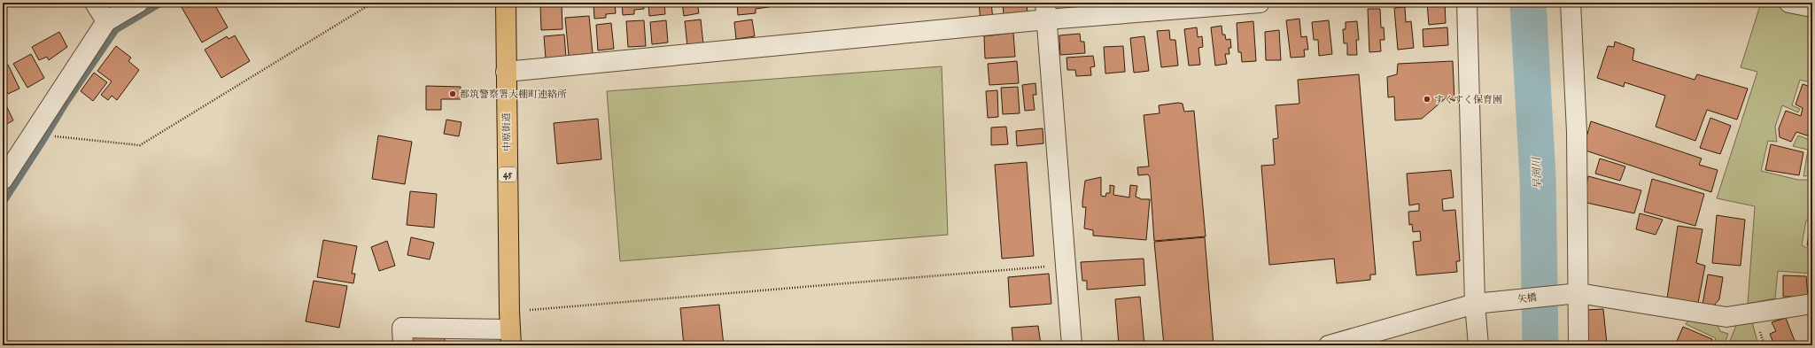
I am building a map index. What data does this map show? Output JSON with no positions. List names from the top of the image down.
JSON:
{
  "streets": {
    "main road": ["中原街道", "45"],
    "street": ["矢橋"]
  },
  "water": ["早渕川"],
  "places": ["都筑警察署大棚町連絡所", "すくすく保育園"]
}
